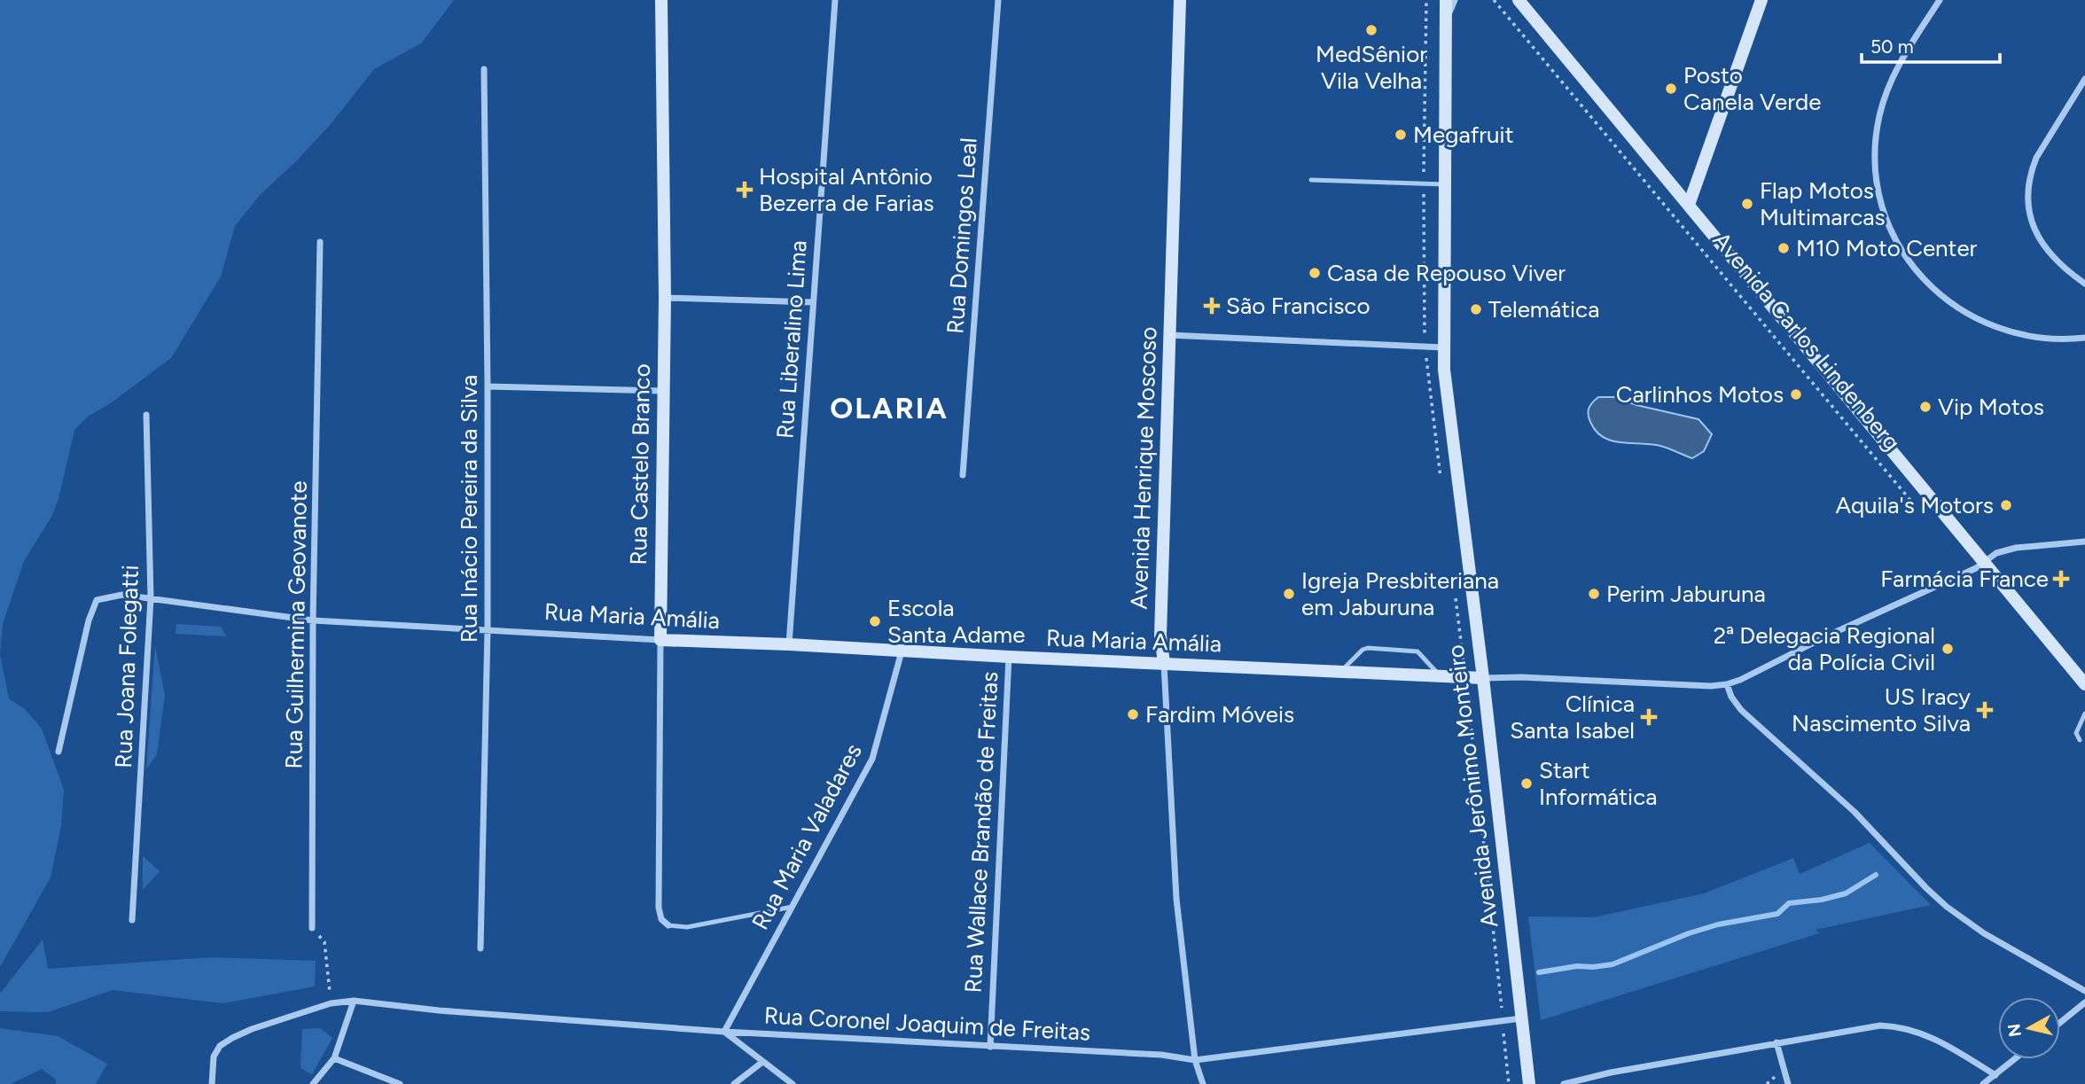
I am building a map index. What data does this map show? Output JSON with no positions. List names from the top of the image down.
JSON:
{
  "streets": {
    "main road": [
      "Avenida Carlos Lindenberg",
      "Rua Castelo Branco",
      "Avenida Henrique Moscoso",
      "Rua Maria Amália",
      "Avenida Jerônimo Monteiro"
    ],
    "street": [
      "Rua Domingos Leal",
      "Rua Liberalino Lima",
      "Rua Inácio Pereira da Silva",
      "Rua Guilhermina Geovanote",
      "Rua Joana Folegatti",
      "Rua Wallace Brandão de Freitas",
      "Rua Maria Valadares",
      "Rua Coronel Joaquim de Freitas"
    ]
  },
  "crossings": [
    ["Rua Liberalino Lima", "Rua Maria Amália"],
    ["Avenida Carlos Lindenberg", "Rua Maria Amália"],
    ["Rua Castelo Branco", "Rua Maria Amália"],
    ["Avenida Henrique Moscoso", "Rua Maria Amália"],
    ["Avenida Henrique Moscoso", "Rua Coronel Joaquim de Freitas"],
    ["Rua Inácio Pereira da Silva", "Rua Maria Amália"],
    ["Rua Maria Amália", "Rua Guilhermina Geovanote"],
    ["Rua Maria Amália", "Rua Joana Folegatti"],
    ["Rua Maria Amália", "Avenida Jerônimo Monteiro"],
    ["Rua Maria Amália", "Rua Wallace Brandão de Freitas"],
    ["Rua Maria Amália", "Rua Maria Valadares"],
    ["Avenida Jerônimo Monteiro", "Rua Coronel Joaquim de Freitas"],
    ["Rua Wallace Brandão de Freitas", "Rua Coronel Joaquim de Freitas"],
    ["Rua Maria Valadares", "Rua Coronel Joaquim de Freitas"]
  ],
  "districts": ["OLARIA"],
  "places": {
    "other": [
      "MedSênior Vila Velha",
      "Posto Canela Verde",
      "Megafruit",
      "Flap Motos Multimarcas",
      "M10 Moto Center",
      "Casa de Repouso Viver",
      "Telemática",
      "Carlinhos Motos",
      "Vip Motos",
      "Aquila's Motors",
      "Igreja Presbiteriana em Jaburuna",
      "Perim Jaburuna",
      "Escola Santa Adame",
      "2ª Delegacia Regional da Polícia Civil",
      "Fardim Móveis",
      "Start Informática"
    ],
    "health": [
      "Hospital Antônio Bezerra de Farias",
      "São Francisco",
      "Farmácia France",
      "US Iracy Nascimento Silva",
      "Clínica Santa Isabel"
    ]
  },
  "scale_bar": "50 m",
  "north": "left"
}
